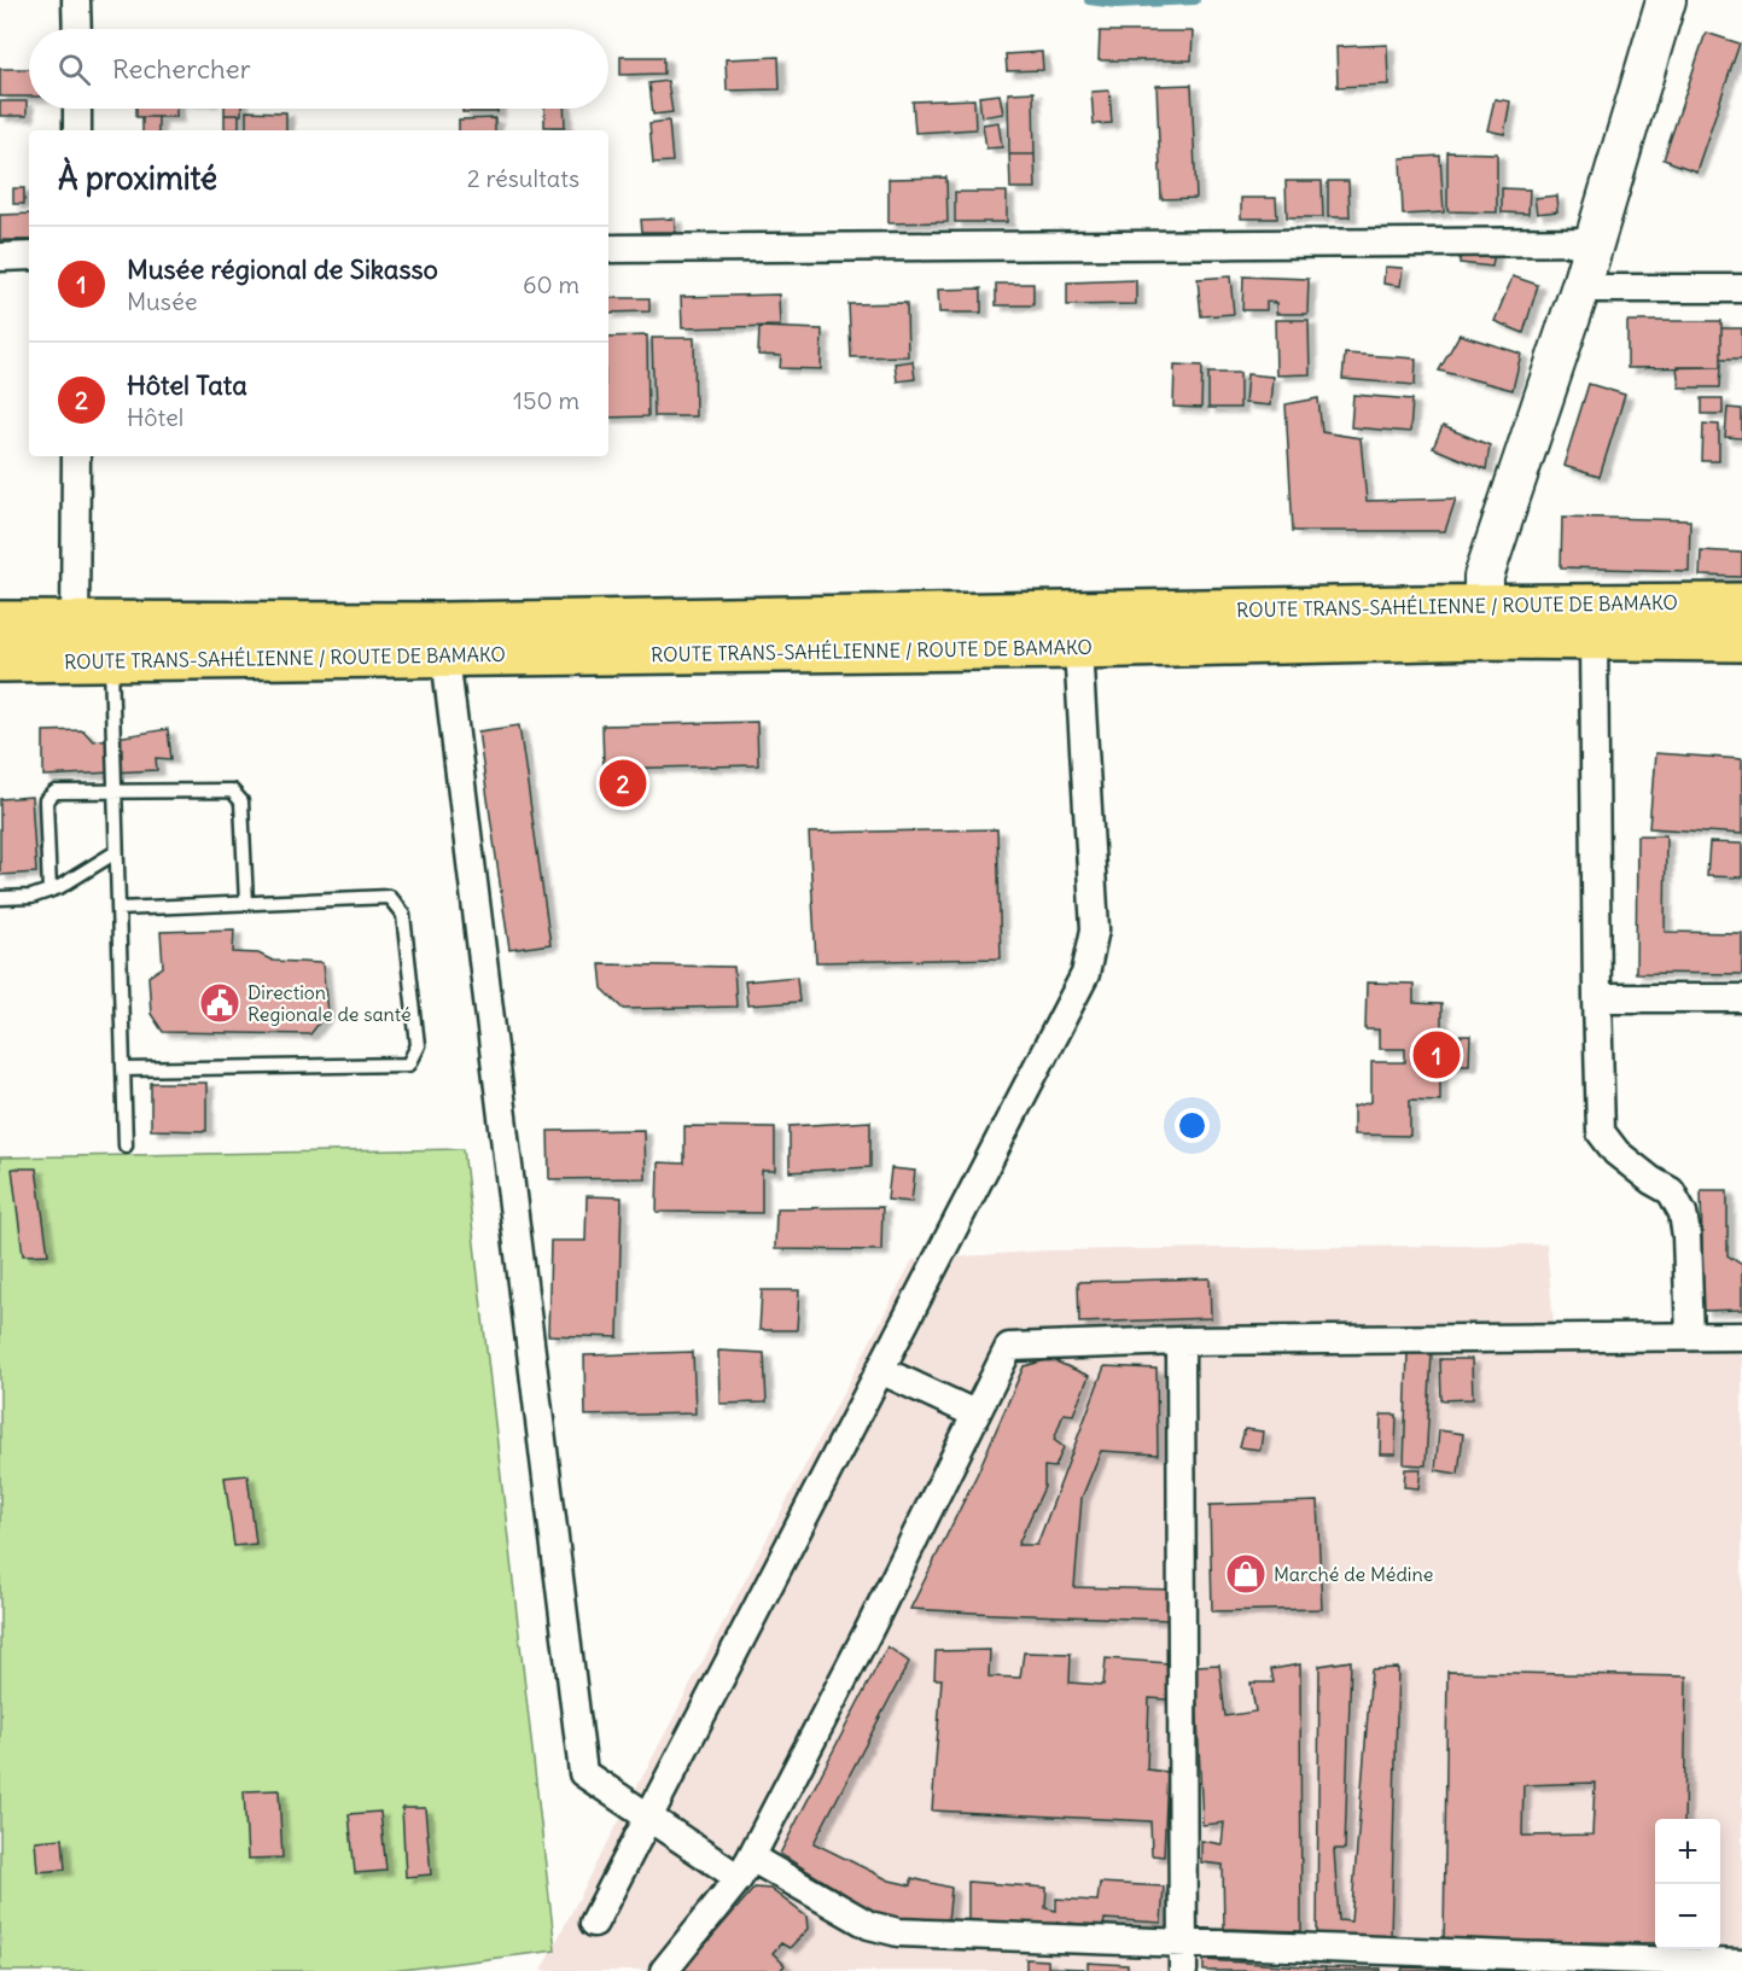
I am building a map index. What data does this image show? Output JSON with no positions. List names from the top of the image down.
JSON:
{
  "streets": {
    "highway": ["ROUTE TRANS-SAHÉLIENNE / ROUTE DE BAMAKO"]
  },
  "places": {
    "public building": ["Direction Regionale de santé"],
    "shop": ["Marché de Médine"]
  },
  "page": {
    "search": "Rechercher",
    "heading": ["À proximité", "2 résultats"],
    "list": [
      {
        "mark": "1",
        "name": "Musée régional de Sikasso",
        "note": "Musée",
        "value": "60 m"
      },
      {
        "mark": "2",
        "name": "Hôtel Tata",
        "note": "Hôtel",
        "value": "150 m"
      }
    ],
    "pins": ["2", "1"],
    "map_buttons": ["+", "−"]
  }
}
